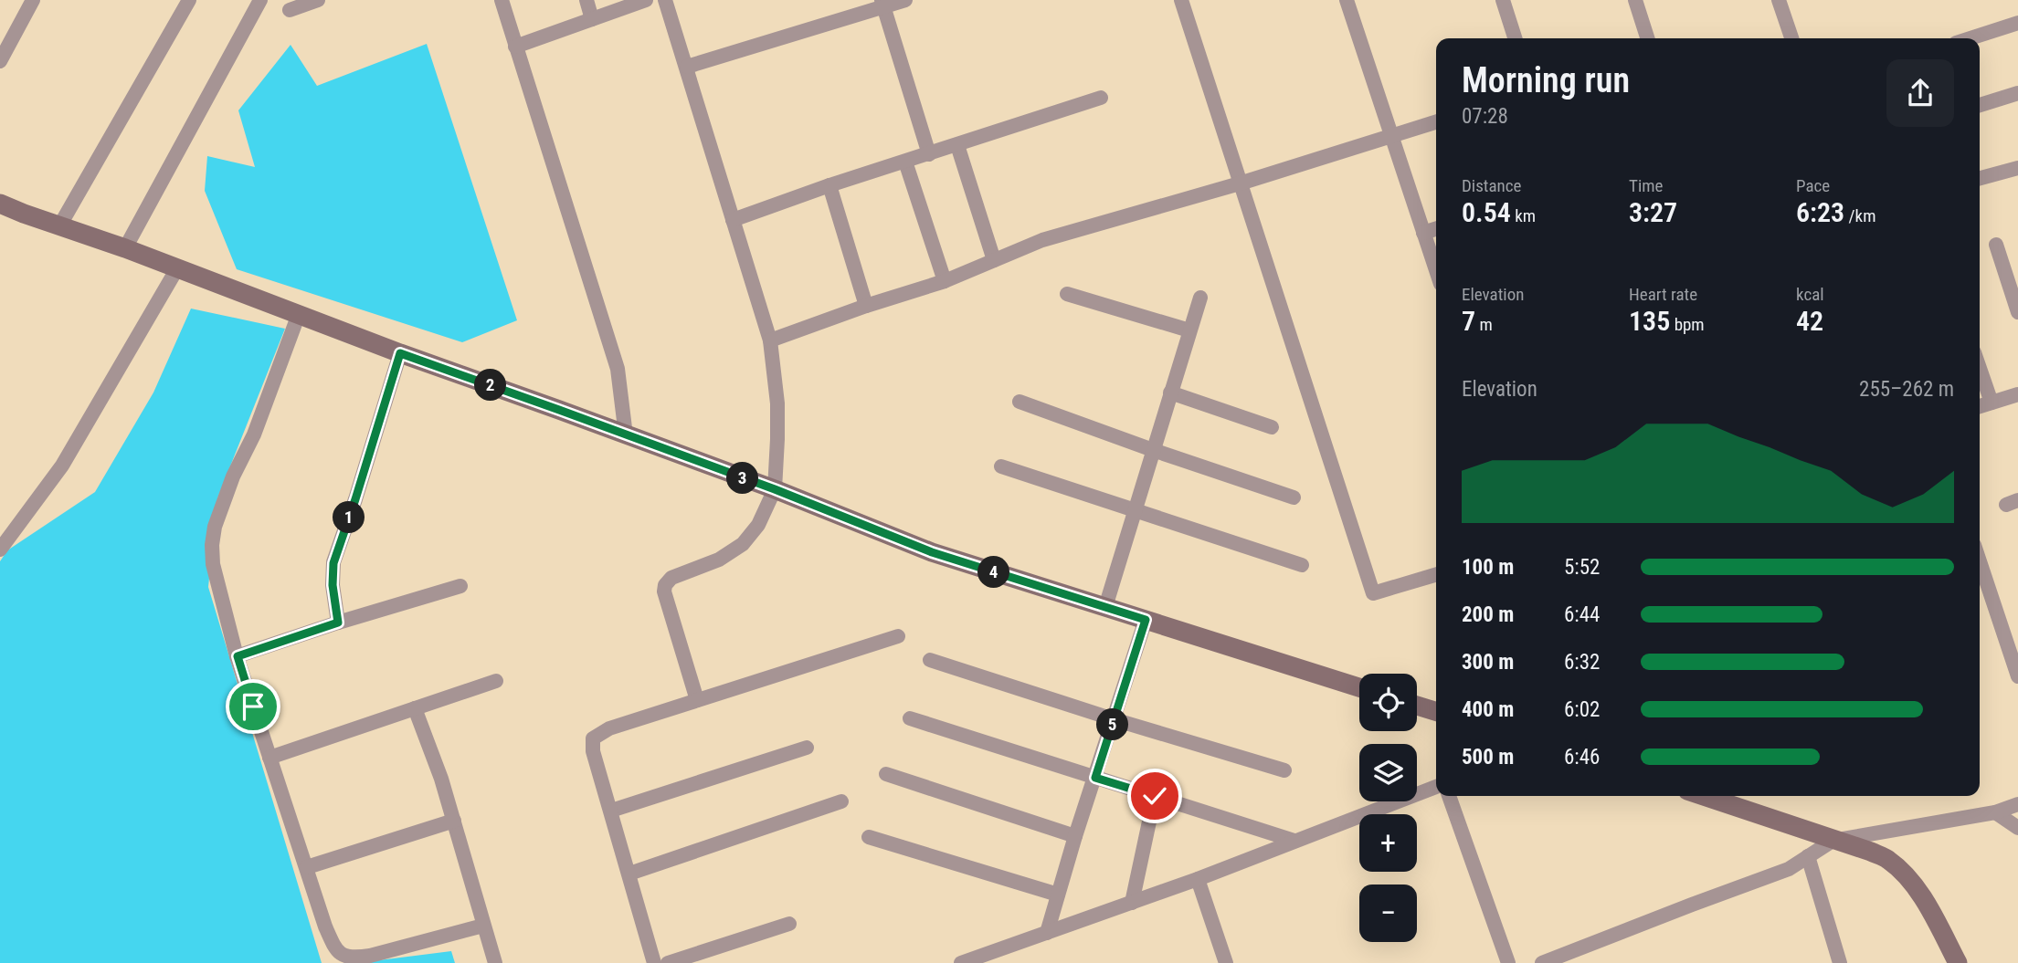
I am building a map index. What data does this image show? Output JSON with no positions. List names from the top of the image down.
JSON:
{
  "page": {
    "heading": ["Morning run", "07:28"],
    "stats": [
      ["Distance", "0.54 km"],
      ["Time", "3:27"],
      ["Pace", "6:23 /km"],
      ["Elevation", "7 m"],
      ["Heart rate", "135 bpm"],
      ["kcal", "42"]
    ],
    "chart": ["Elevation", "255–262 m"],
    "pins": [
      "2",
      "3",
      "1",
      "4",
      "5"
    ],
    "list": [
      {
        "name": "100 m",
        "note": "5:52"
      },
      {
        "name": "200 m",
        "note": "6:44"
      },
      {
        "name": "300 m",
        "note": "6:32"
      },
      {
        "name": "400 m",
        "note": "6:02"
      },
      {
        "name": "500 m",
        "note": "6:46"
      }
    ],
    "map_buttons": ["+", "−"]
  }
}
